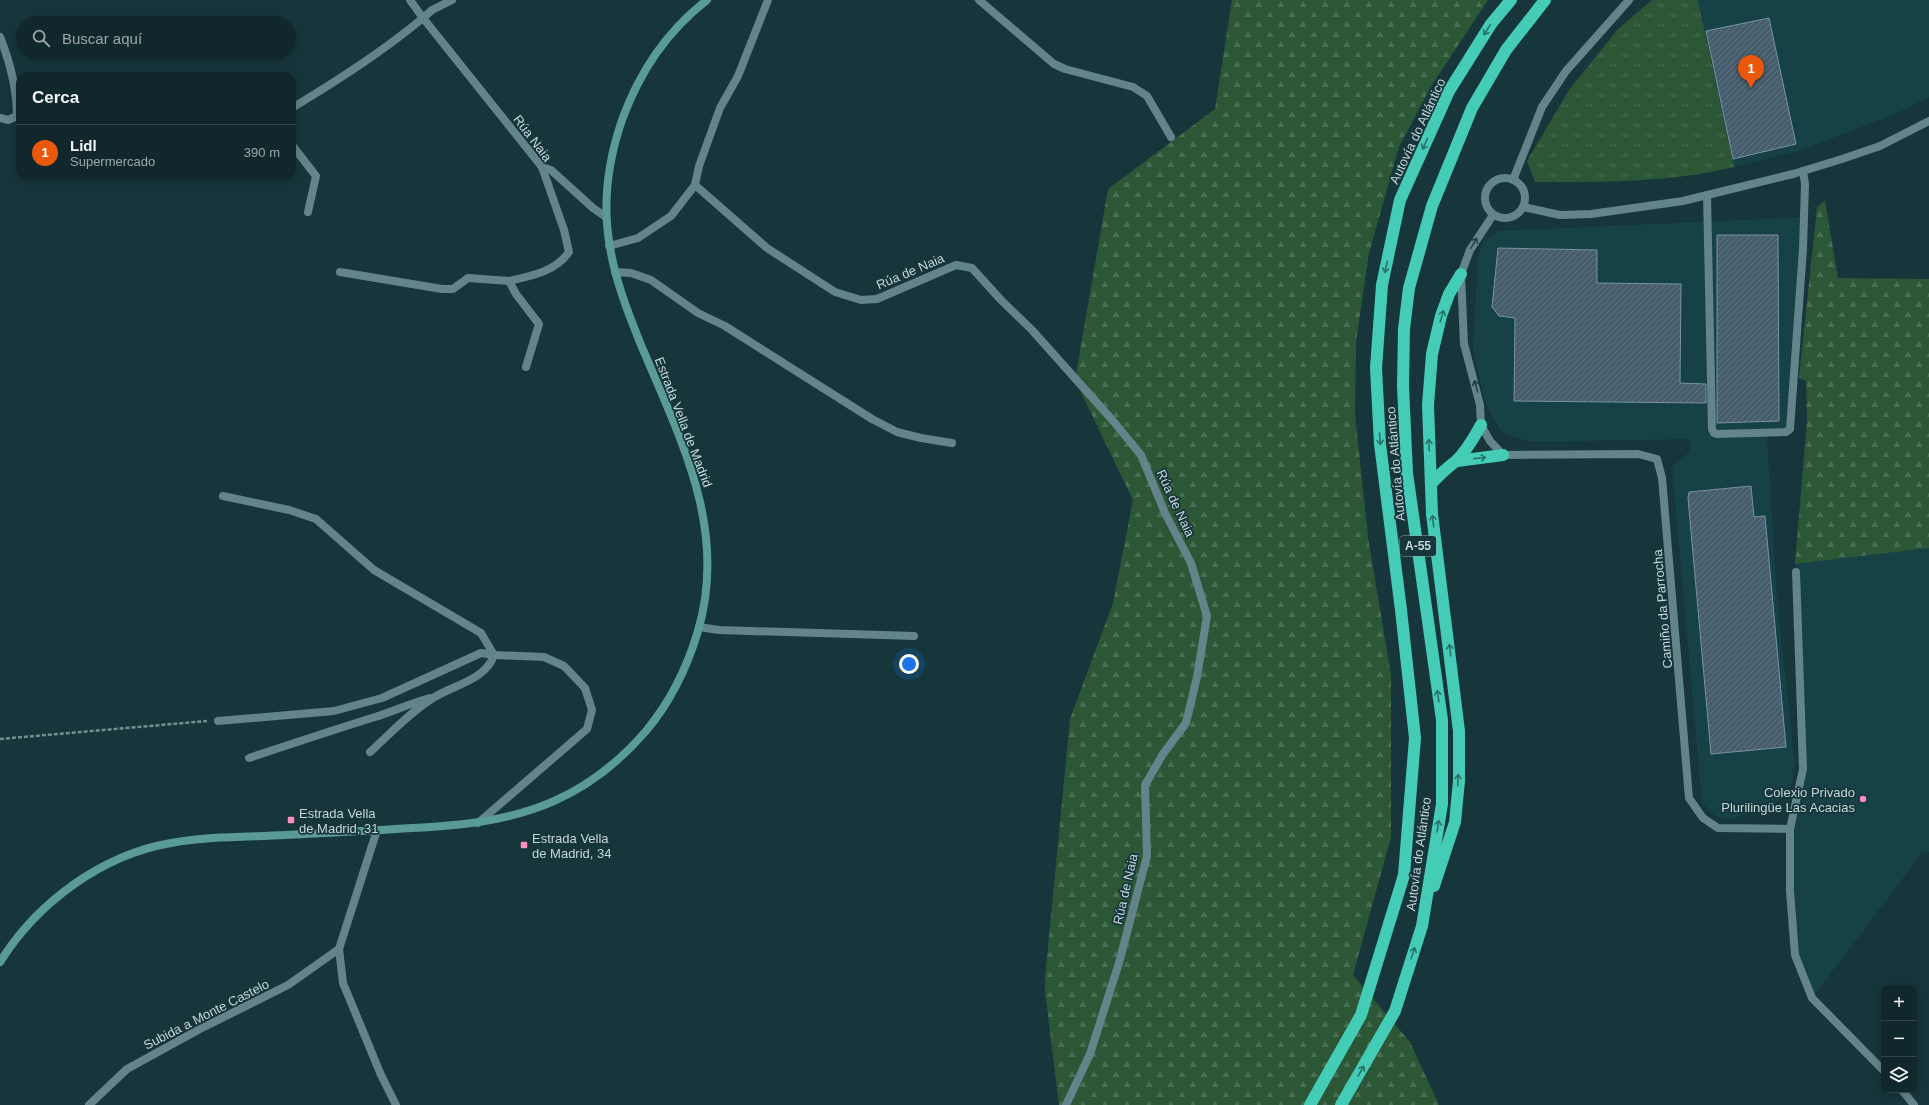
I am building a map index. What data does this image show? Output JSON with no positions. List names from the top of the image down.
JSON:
{
  "streets": {
    "highway": ["Autovía do Atlántico", "A-55"],
    "main road": ["Estrada Vella de Madrid"],
    "street": [
      "Rúa Naia",
      "Rúa de Naia",
      "Camiño da Parrocha",
      "Subida a Monte Castelo"
    ]
  },
  "crossings": [
    ["Autovía do Atlántico", "A-55"]
  ],
  "places": {
    "other": ["Colexio Privado Plurilingüe Las Acacias"],
    "transit": ["Estrada Vella de Madrid, 31", "Estrada Vella de Madrid, 34"]
  },
  "page": {
    "search": "Buscar aquí",
    "pins": "1",
    "heading": "Cerca",
    "list": [
      {
        "mark": "1",
        "name": "Lidl",
        "note": "Supermercado",
        "value": "390 m"
      }
    ],
    "map_buttons": ["+", "−"]
  }
}
